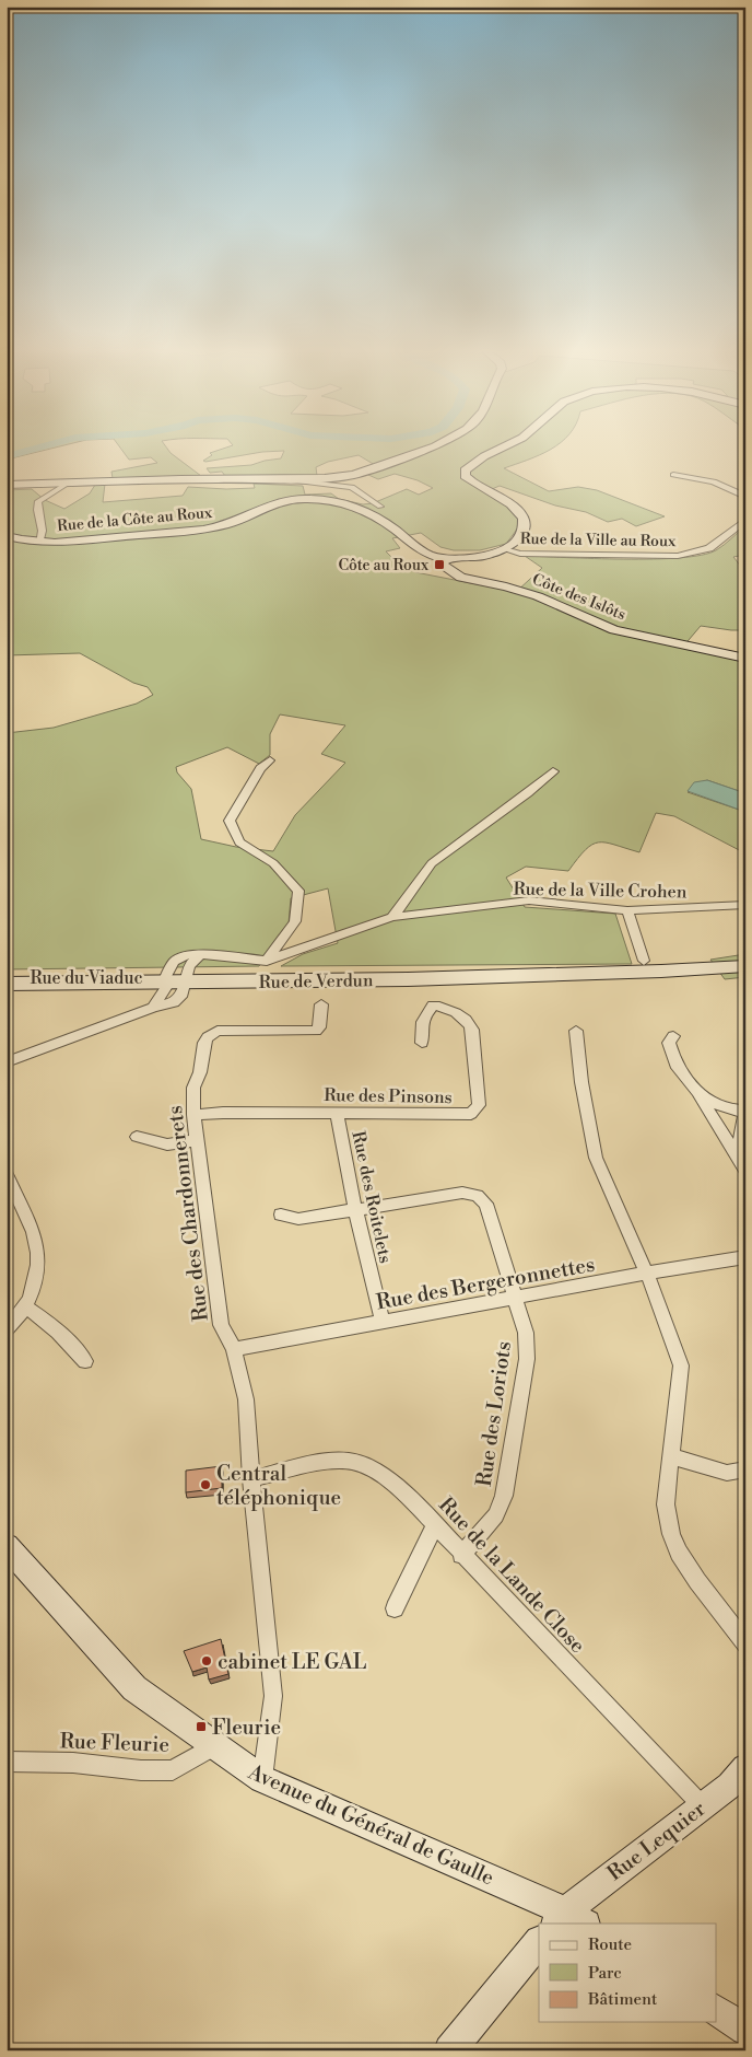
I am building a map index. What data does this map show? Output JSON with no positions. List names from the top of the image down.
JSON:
{
  "streets": {
    "main road": [
      "Rue de la Côte au Roux",
      "Rue du Viaduc",
      "Rue de Verdun",
      "Avenue du Général de Gaulle",
      "Rue Lequier"
    ],
    "street": [
      "Rue de la Ville au Roux",
      "Côte des Islôts",
      "Rue de la Ville Crohen",
      "Rue des Pinsons",
      "Rue des Roitelets",
      "Rue des Chardonnerets",
      "Rue des Bergeronnettes",
      "Rue des Loriots",
      "Rue de la Lande Close",
      "Rue Fleurie"
    ]
  },
  "crossings": [
    ["Rue de la Côte au Roux", "Rue de la Ville au Roux"],
    ["Rue de la Côte au Roux", "Côte des Islôts"],
    ["Rue du Viaduc", "Rue de Verdun"],
    ["Rue des Pinsons", "Rue des Roitelets"],
    ["Rue des Pinsons", "Rue des Chardonnerets"],
    ["Rue des Roitelets", "Rue des Bergeronnettes"],
    ["Rue des Roitelets", "Rue des Loriots"],
    ["Rue des Chardonnerets", "Rue des Bergeronnettes"],
    ["Rue des Chardonnerets", "Rue de la Lande Close"],
    ["Rue des Chardonnerets", "Avenue du Général de Gaulle"],
    ["Rue des Bergeronnettes", "Rue des Loriots"],
    ["Rue des Loriots", "Rue de la Lande Close"],
    ["Rue de la Lande Close", "Rue Lequier"],
    ["Rue Fleurie", "Avenue du Général de Gaulle"],
    ["Avenue du Général de Gaulle", "Rue Lequier"]
  ],
  "places": {
    "transit": ["Côte au Roux", "Fleurie"],
    "other": ["Central téléphonique", "cabinet LE GAL"]
  },
  "legend": ["Route", "Parc", "Bâtiment"]
}
